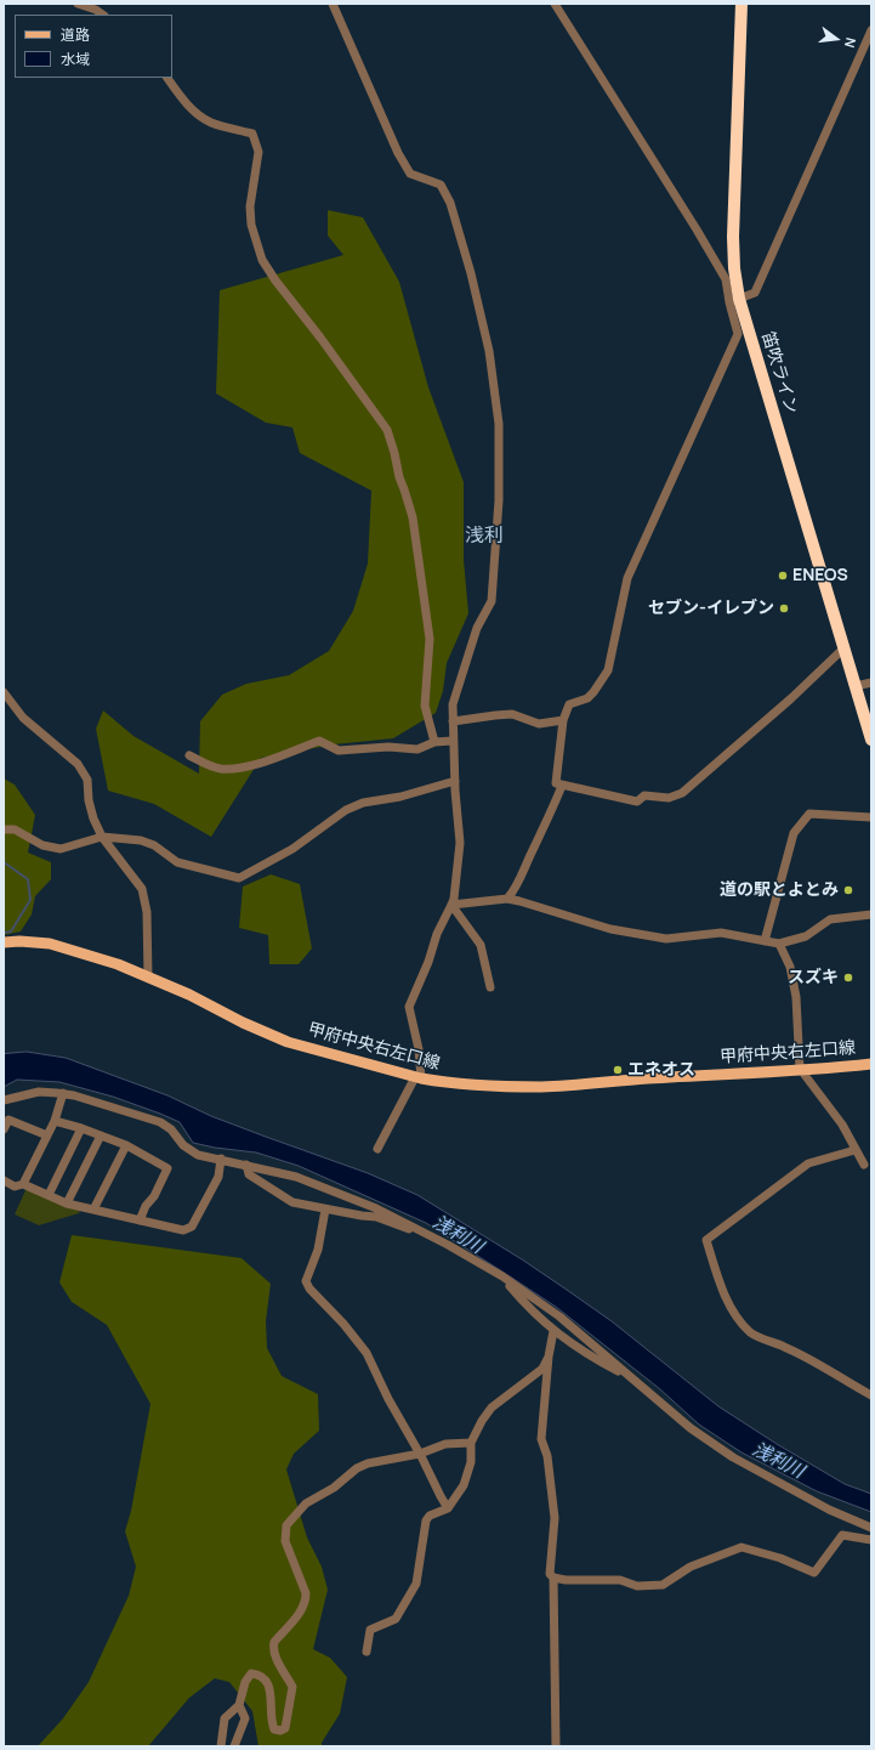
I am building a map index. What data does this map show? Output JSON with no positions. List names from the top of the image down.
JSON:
{
  "streets": {
    "highway": ["笛吹ライン"],
    "main road": ["甲府中央右左口線"]
  },
  "districts": ["浅利"],
  "water": ["浅利川"],
  "places": [
    "ENEOS",
    "セブン-イレブン",
    "道の駅とよとみ",
    "スズキ",
    "エネオス"
  ],
  "legend": ["道路", "水域"],
  "north": "right"
}
